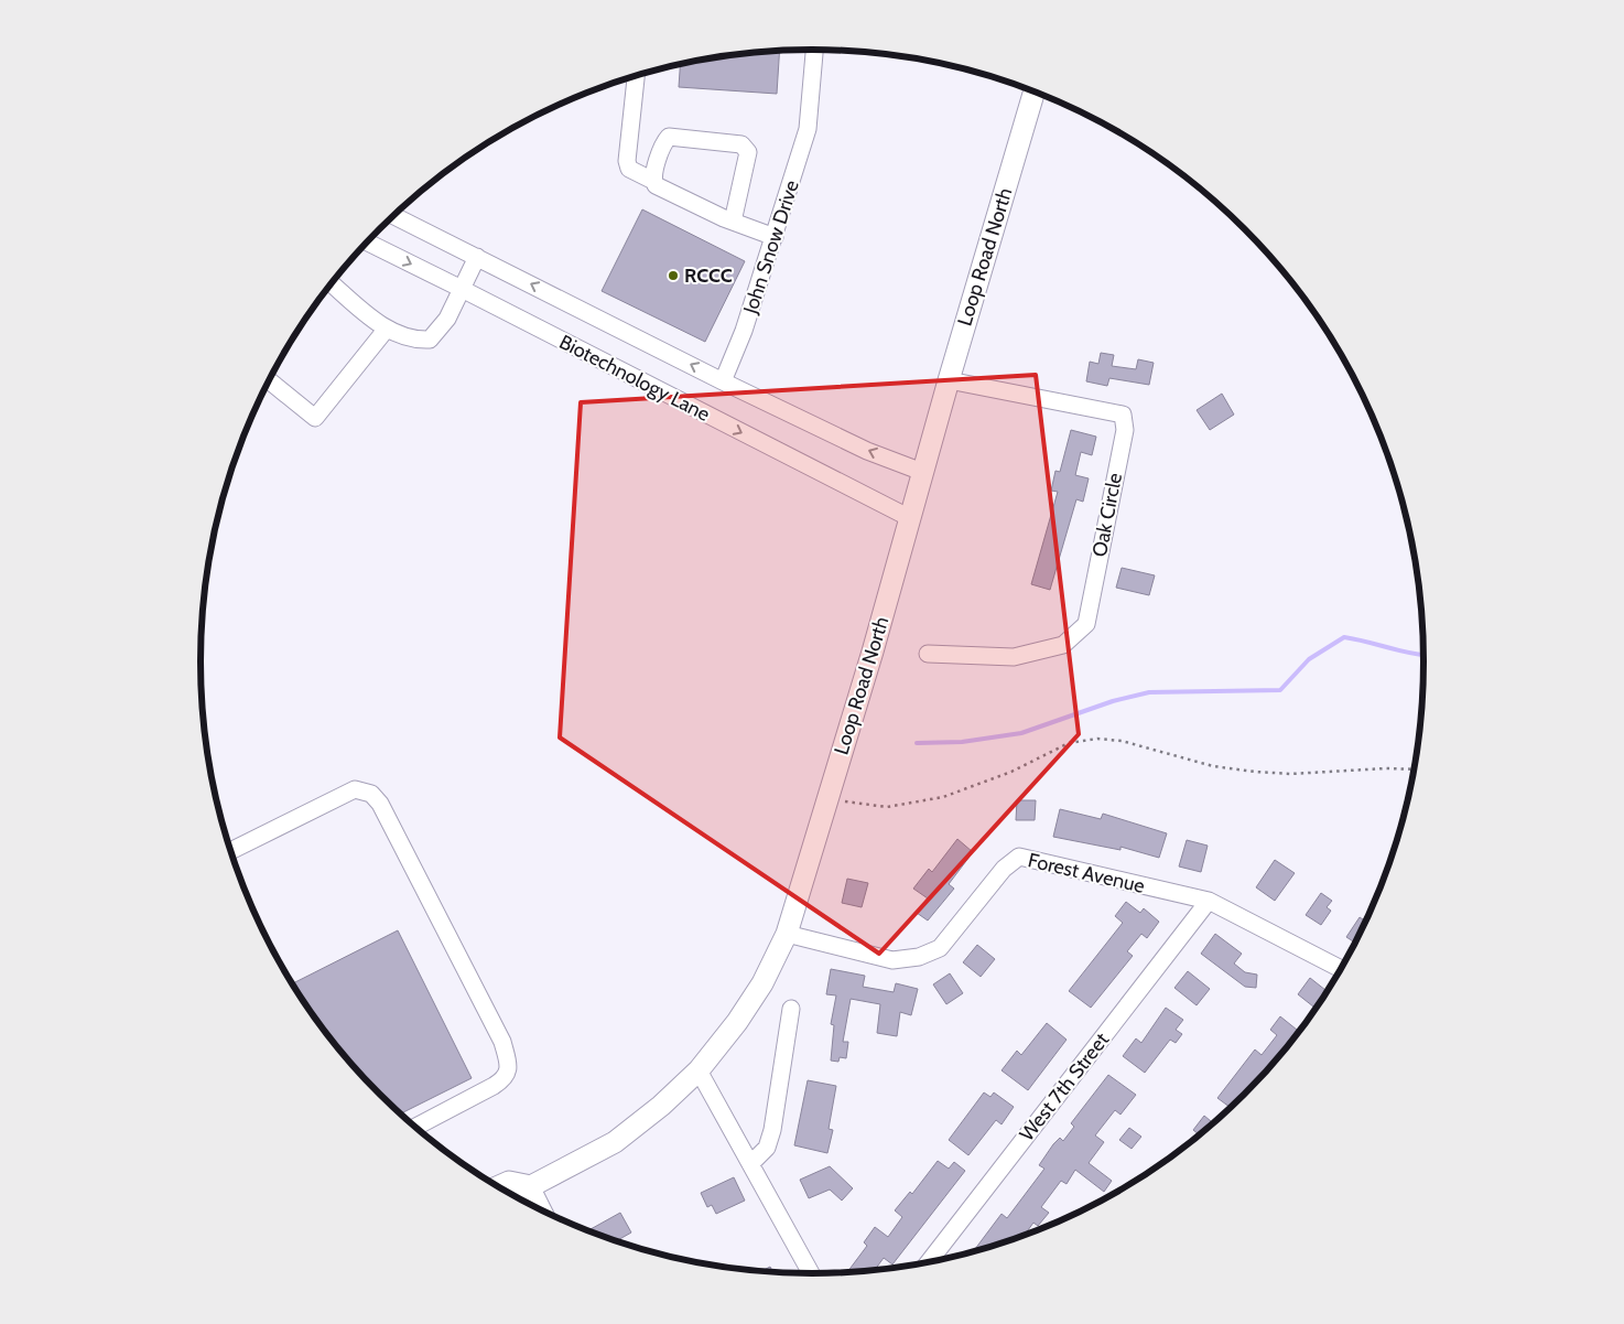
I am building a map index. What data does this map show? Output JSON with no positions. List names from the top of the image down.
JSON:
{
  "streets": {
    "main road": ["Loop Road North"],
    "street": [
      "John Snow Drive",
      "Biotechnology Lane",
      "Oak Circle",
      "Forest Avenue",
      "West 7th Street"
    ]
  },
  "crossings": [
    ["John Snow Drive", "Biotechnology Lane"],
    ["Loop Road North", "Biotechnology Lane"],
    ["Loop Road North", "Oak Circle"],
    ["Loop Road North", "Forest Avenue"],
    ["Forest Avenue", "West 7th Street"]
  ],
  "places": ["RCCC"]
}
